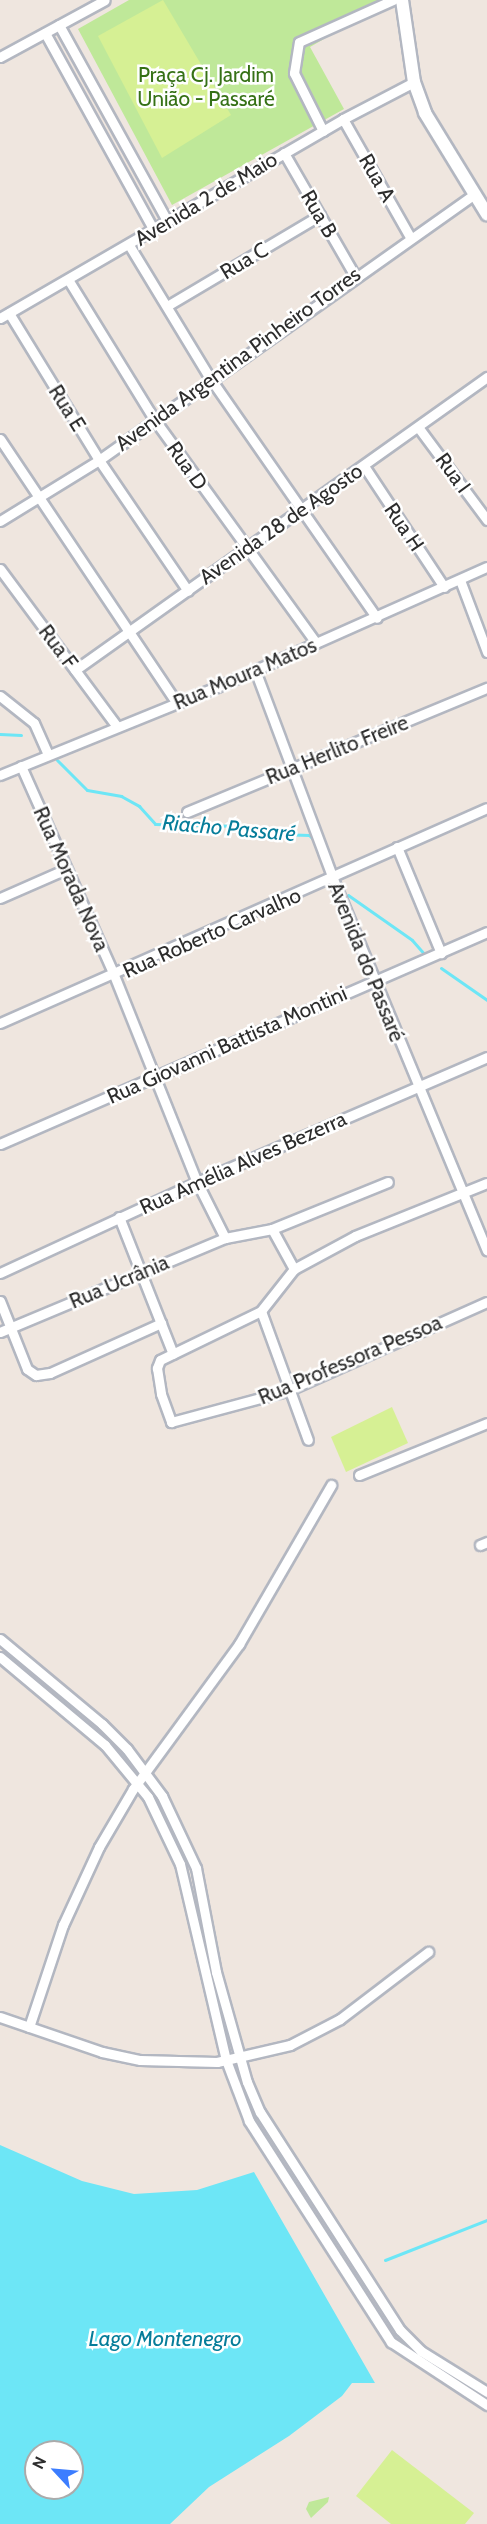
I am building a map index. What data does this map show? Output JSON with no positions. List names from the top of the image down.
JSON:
{
  "streets": {
    "street": [
      "Rua A",
      "Avenida 2 de Maio",
      "Rua B",
      "Rua C",
      "Avenida Argentina Pinheiro Torres",
      "Rua E",
      "Rua D",
      "Rua I",
      "Avenida 28 de Agosto",
      "Rua H",
      "Rua F",
      "Rua Moura Matos",
      "Rua Herlito Freire",
      "Rua Morada Nova",
      "Rua Roberto Carvalho",
      "Avenida do Passaré",
      "Rua Giovanni Battista Montini",
      "Rua Amélia Alves Bezerra",
      "Rua Ucrânia",
      "Rua Professora Pessoa"
    ]
  },
  "crossings": [
    ["Rua A", "Avenida 2 de Maio"],
    ["Rua A", "Avenida Argentina Pinheiro Torres"],
    ["Avenida 2 de Maio", "Rua B"],
    ["Avenida 2 de Maio", "Rua E"],
    ["Avenida 2 de Maio", "Rua D"],
    ["Rua B", "Rua C"],
    ["Rua B", "Avenida Argentina Pinheiro Torres"],
    ["Avenida Argentina Pinheiro Torres", "Rua E"],
    ["Avenida Argentina Pinheiro Torres", "Rua D"],
    ["Rua E", "Avenida 28 de Agosto"],
    ["Rua D", "Avenida 28 de Agosto"],
    ["Rua D", "Rua Moura Matos"],
    ["Rua I", "Avenida 28 de Agosto"],
    ["Avenida 28 de Agosto", "Rua H"],
    ["Avenida 28 de Agosto", "Rua F"],
    ["Rua H", "Rua Moura Matos"],
    ["Rua F", "Rua Moura Matos"],
    ["Rua Moura Matos", "Rua Morada Nova"],
    ["Rua Moura Matos", "Avenida do Passaré"],
    ["Rua Herlito Freire", "Avenida do Passaré"],
    ["Rua Morada Nova", "Rua Roberto Carvalho"],
    ["Rua Morada Nova", "Rua Giovanni Battista Montini"],
    ["Rua Morada Nova", "Rua Amélia Alves Bezerra"],
    ["Rua Morada Nova", "Rua Ucrânia"],
    ["Rua Roberto Carvalho", "Avenida do Passaré"],
    ["Avenida do Passaré", "Rua Giovanni Battista Montini"],
    ["Avenida do Passaré", "Rua Amélia Alves Bezerra"]
  ],
  "water": ["Riacho Passaré", "Lago Montenegro"],
  "parks": ["Praça Cj. Jardim União - Passaré"],
  "north": "top left"
}
